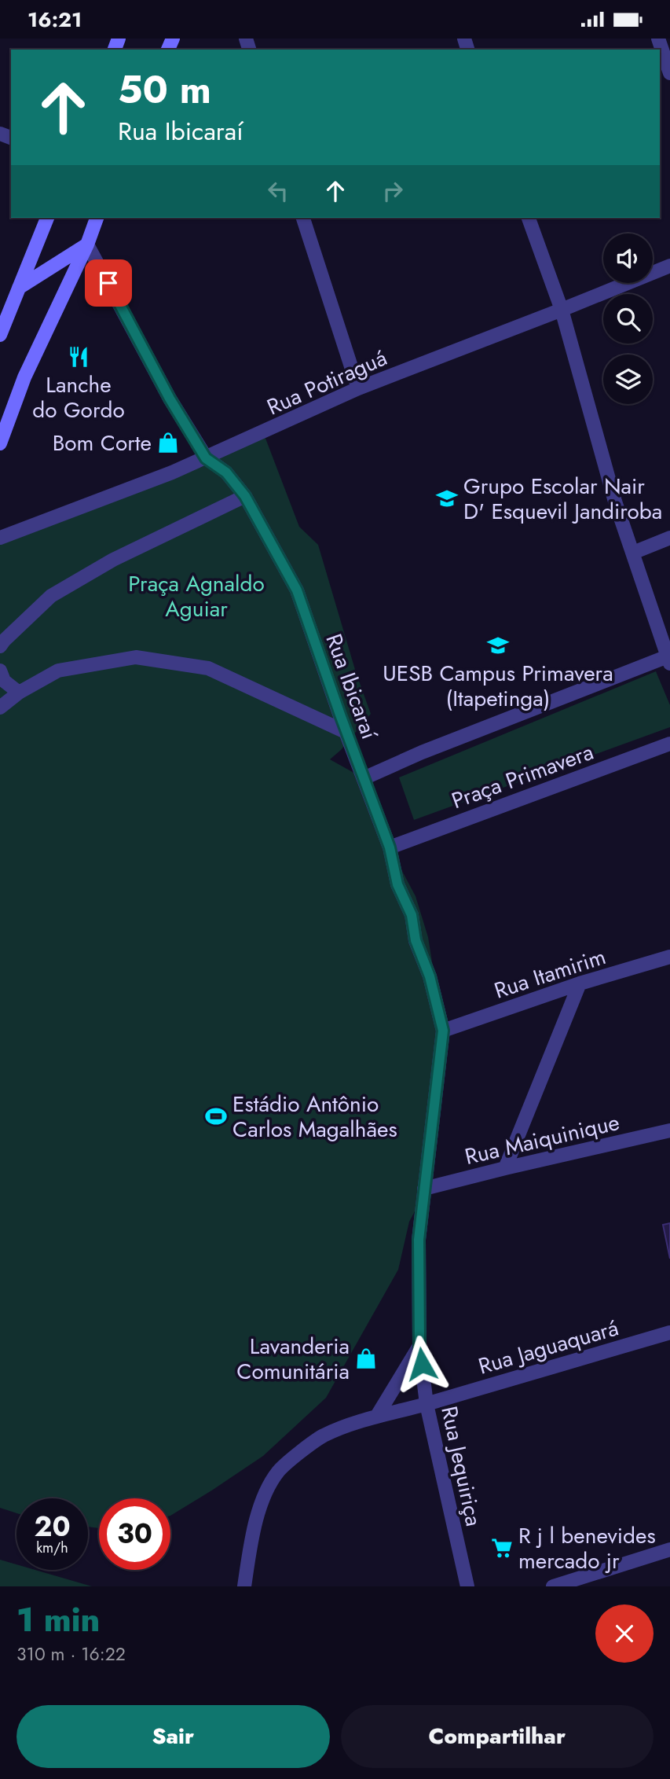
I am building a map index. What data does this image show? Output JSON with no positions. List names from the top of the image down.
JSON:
{
  "streets": {
    "street": [
      "Rua Potiraguá",
      "Rua Ibicaraí",
      "Praça Primavera",
      "Rua Itamirim",
      "Rua Maiquinique",
      "Rua Jaguaquará",
      "Rua Jequiriça"
    ]
  },
  "crossings": [
    ["Rua Potiraguá", "Rua Ibicaraí"],
    ["Rua Ibicaraí", "Praça Primavera"],
    ["Rua Ibicaraí", "Rua Itamirim"],
    ["Rua Ibicaraí", "Rua Maiquinique"],
    ["Rua Ibicaraí", "Rua Jequiriça"],
    ["Rua Maiquinique", "Rua Jequiriça"],
    ["Rua Jaguaquará", "Rua Jequiriça"]
  ],
  "parks": ["Praça Agnaldo Aguiar"],
  "places": {
    "restaurant": ["Lanche do Gordo"],
    "shop": ["Bom Corte", "Lavanderia Comunitária"],
    "school or university": ["Grupo Escolar Nair D' Esquevil Jandiroba", "UESB Campus Primavera (Itapetinga)"],
    "sports": ["Estádio Antônio Carlos Magalhães"],
    "supermarket": ["R j l benevides mercado jr"]
  },
  "page": {
    "status": "16:21",
    "turn": ["50 m", "Rua Ibicaraí"],
    "speed": "20 km/h",
    "limit": "30",
    "heading": ["1 min", "310 m · 16:22"],
    "buttons": ["Sair", "Compartilhar"]
  }
}
